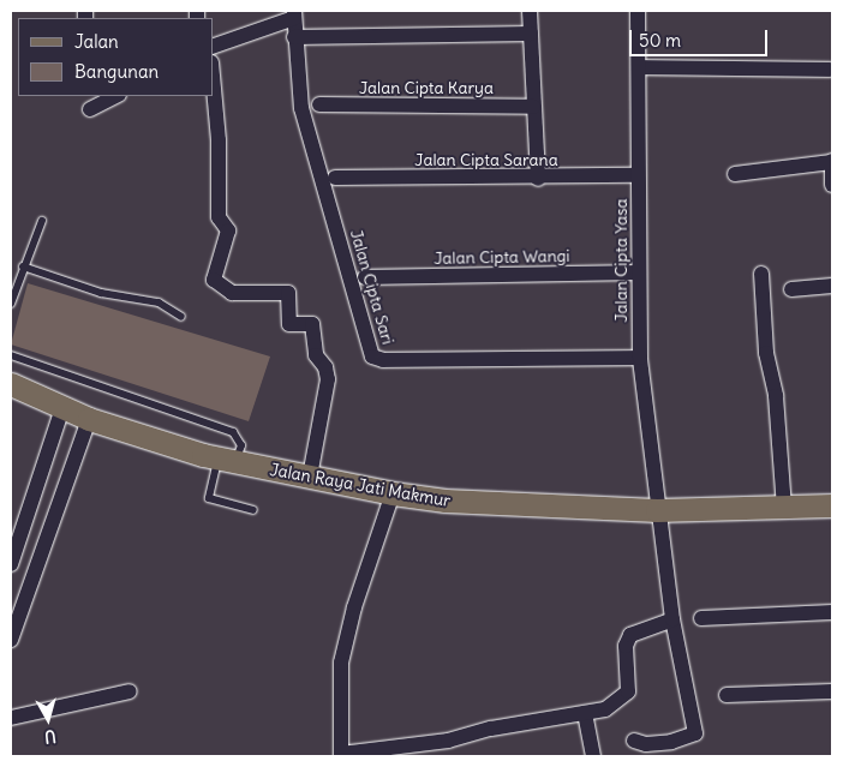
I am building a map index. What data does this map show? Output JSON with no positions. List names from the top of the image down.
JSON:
{
  "streets": {
    "main road": ["Jalan Raya Jati Makmur"],
    "street": [
      "Jalan Cipta Karya",
      "Jalan Cipta Sarana",
      "Jalan Cipta Wangi",
      "Jalan Cipta Yasa",
      "Jalan Cipta Sari"
    ]
  },
  "crossings": [
    ["Jalan Cipta Sarana", "Jalan Cipta Yasa"],
    ["Jalan Cipta Wangi", "Jalan Cipta Yasa"],
    ["Jalan Cipta Yasa", "Jalan Cipta Sari"],
    ["Jalan Cipta Yasa", "Jalan Raya Jati Makmur"]
  ],
  "legend": ["Jalan", "Bangunan"],
  "scale_bar": "50 m",
  "north": "bottom"
}
